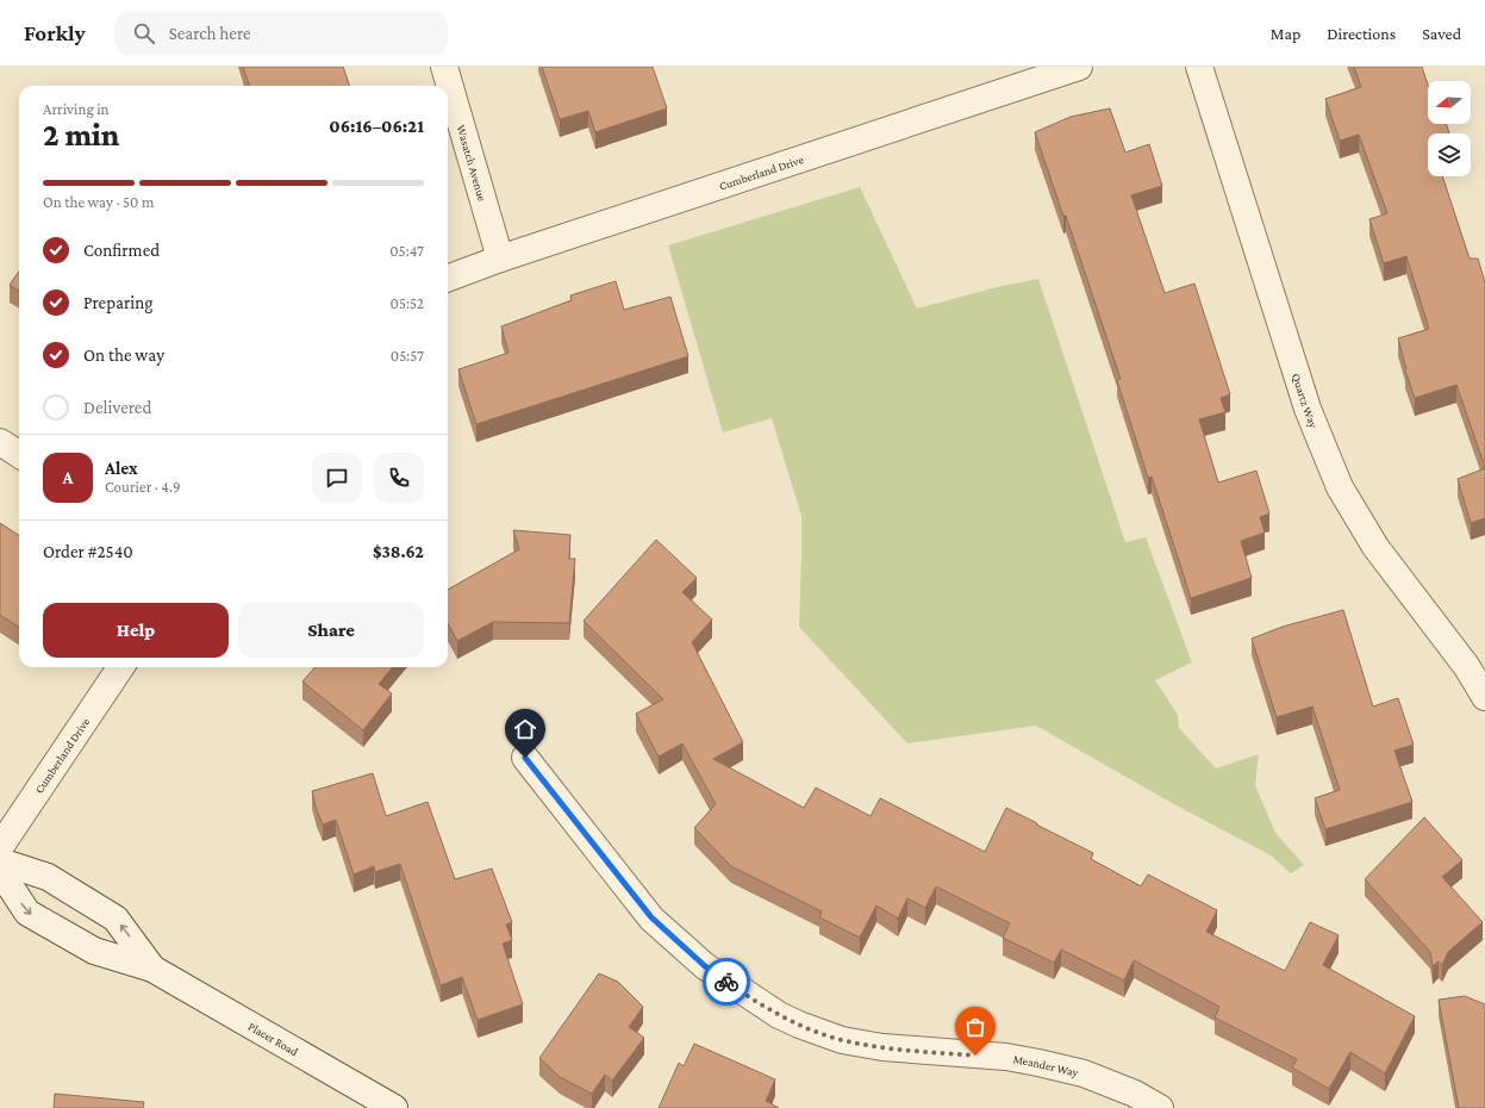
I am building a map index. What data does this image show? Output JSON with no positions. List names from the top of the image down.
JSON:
{
  "streets": {
    "street": [
      "Wasatch Avenue",
      "Cumberland Drive",
      "Quartz Way",
      "Placer Road",
      "Meander Way"
    ]
  },
  "crossings": [
    ["Wasatch Avenue", "Cumberland Drive"]
  ],
  "north": "left",
  "page": {
    "header": "Forkly",
    "search": "Search here",
    "nav": ["Map", "Directions", "Saved"],
    "heading": ["2 min", "Arriving in", "06:16–06:21"],
    "panel": [
      "Alex",
      "Courier · 4.9",
      "Order #2540",
      "$38.62"
    ],
    "bar": "On the way · 50 m",
    "list": [
      ["Confirmed", "05:47"],
      ["Preparing", "05:52"],
      ["On the way", "05:57"],
      "Delivered"
    ],
    "round": "A",
    "buttons": ["Help", "Share"]
  }
}
